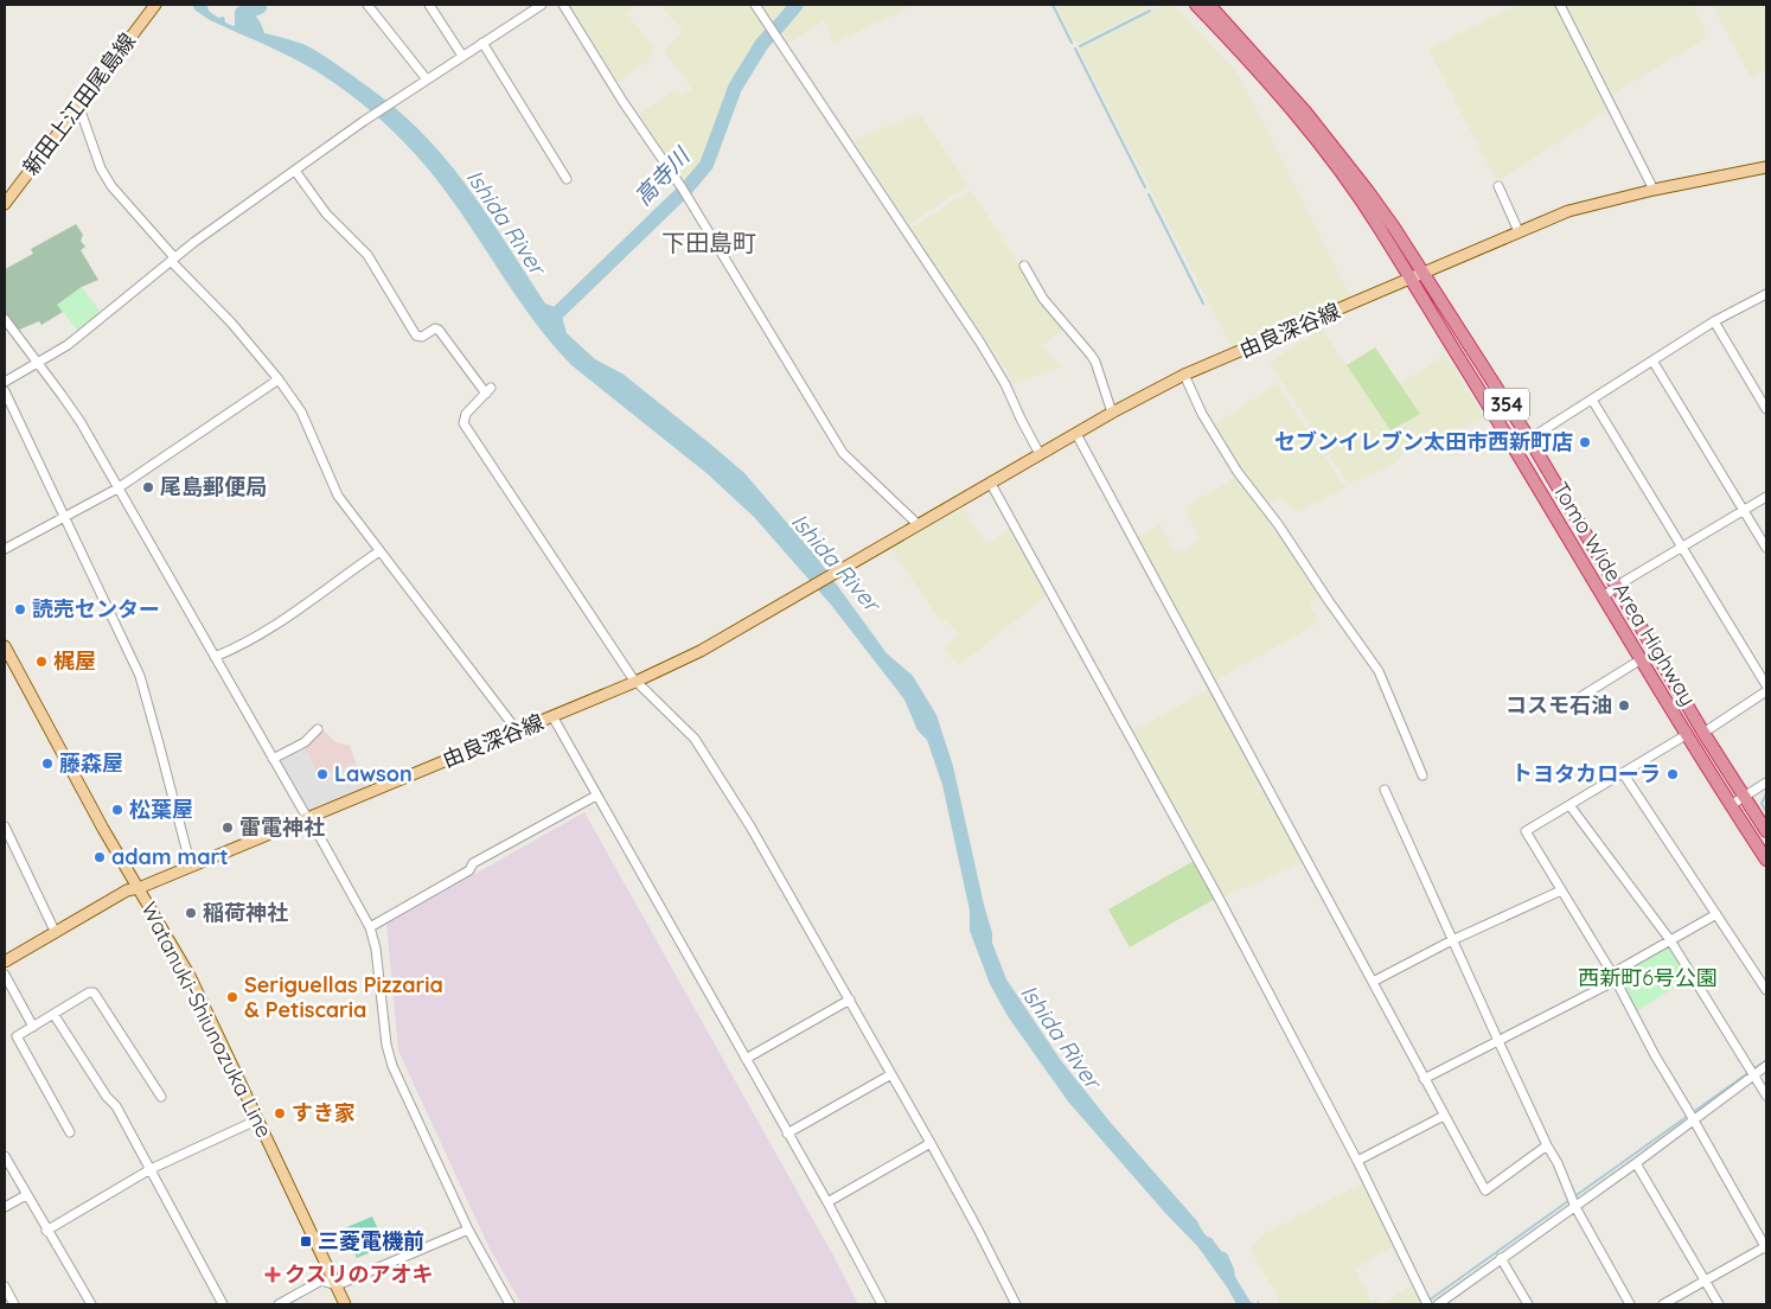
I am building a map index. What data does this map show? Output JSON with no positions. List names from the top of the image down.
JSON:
{
  "streets": {
    "highway": ["354", "Tomo Wide Area Highway"],
    "main road": ["新田上江田尾島線", "由良深谷線", "Watanuki-Shiunozuka Line"]
  },
  "crossings": [
    ["由良深谷線", "Tomo Wide Area Highway"],
    ["由良深谷線", "Watanuki-Shiunozuka Line"]
  ],
  "districts": ["下田島町"],
  "water": ["高寺川", "Ishida River"],
  "parks": ["西新町6号公園"],
  "places": {
    "other": [
      "セブンイレブン太田市西新町店",
      "尾島郵便局",
      "読売センター",
      "梶屋",
      "コスモ石油",
      "藤森屋",
      "Lawson",
      "トヨタカローラ",
      "松葉屋",
      "雷電神社",
      "adam mart",
      "稲荷神社",
      "Seriguellas Pizzaria & Petiscaria",
      "すき家"
    ],
    "transit": ["三菱電機前"],
    "health": ["クスリのアオキ"]
  }
}
